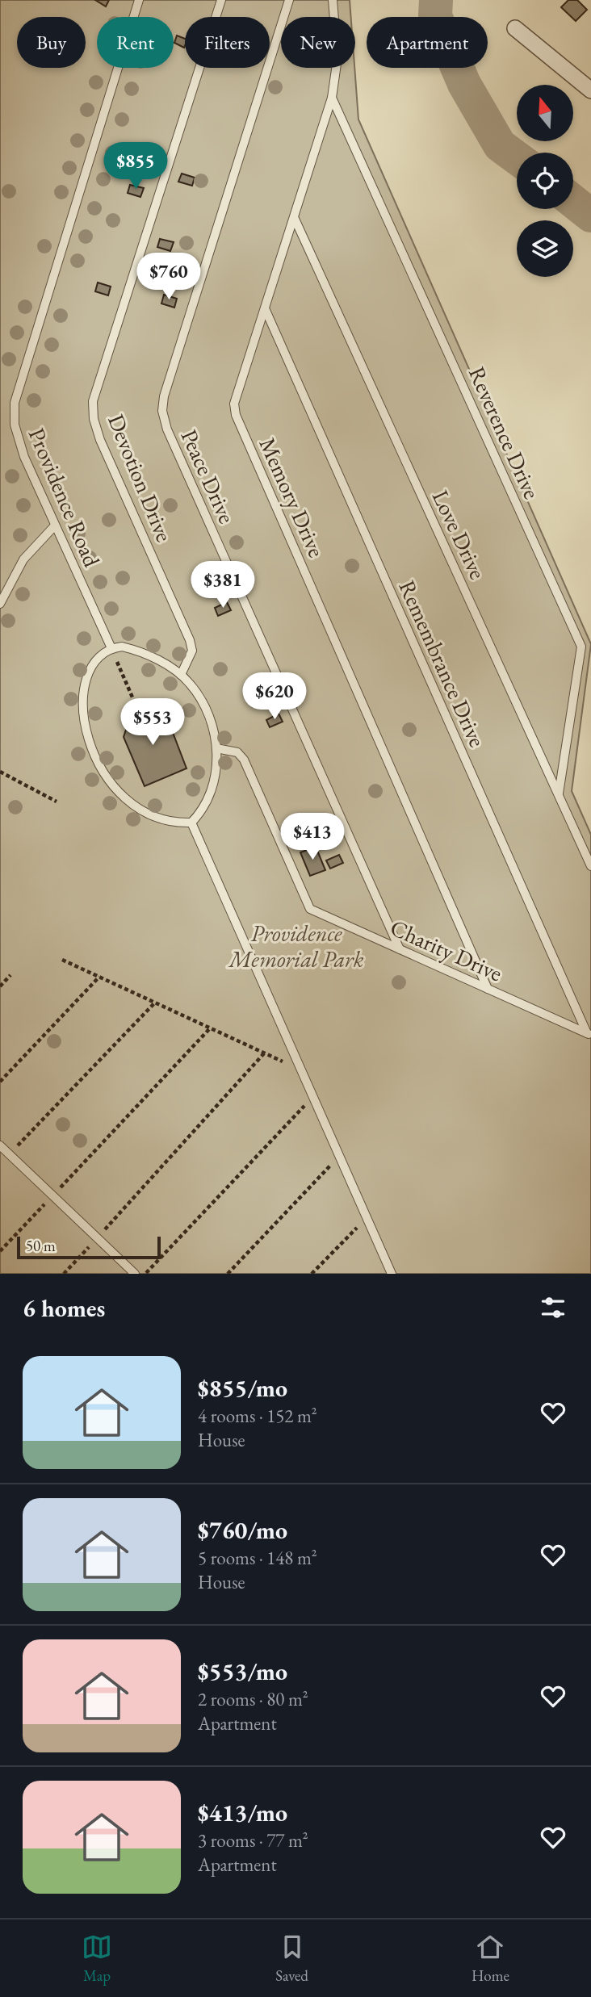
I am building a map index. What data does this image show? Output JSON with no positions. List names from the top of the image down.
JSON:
{
  "streets": {
    "lane": [
      "Reverence Drive",
      "Peace Drive",
      "Devotion Drive",
      "Providence Road",
      "Memory Drive",
      "Love Drive",
      "Remembrance Drive",
      "Charity Drive"
    ]
  },
  "crossings": [
    ["Reverence Drive", "Memory Drive"],
    ["Reverence Drive", "Love Drive"],
    ["Peace Drive", "Charity Drive"],
    ["Devotion Drive", "Providence Road"],
    ["Devotion Drive", "Charity Drive"],
    ["Providence Road", "Charity Drive"],
    ["Memory Drive", "Love Drive"],
    ["Memory Drive", "Remembrance Drive"],
    ["Memory Drive", "Charity Drive"],
    ["Remembrance Drive", "Charity Drive"]
  ],
  "parks": ["Providence Memorial Park"],
  "scale_bar": "50 m",
  "north": "top",
  "page": {
    "chip": [
      "Buy",
      "Rent",
      "Filters",
      "New",
      "Apartment"
    ],
    "price": [
      "$855",
      "$760",
      "$381",
      "$620",
      "$553",
      "$413"
    ],
    "scale": "50 m",
    "heading": "6 homes",
    "list": [
      {
        "name": "$855/mo",
        "note": "4 rooms · 152 m² · House"
      },
      {
        "name": "$760/mo",
        "note": "5 rooms · 148 m² · House"
      },
      {
        "name": "$553/mo",
        "note": "2 rooms · 80 m² · Apartment"
      },
      {
        "name": "$413/mo",
        "note": "3 rooms · 77 m² · Apartment"
      }
    ],
    "tabs": ["Map", "Saved", "Home"]
  }
}
